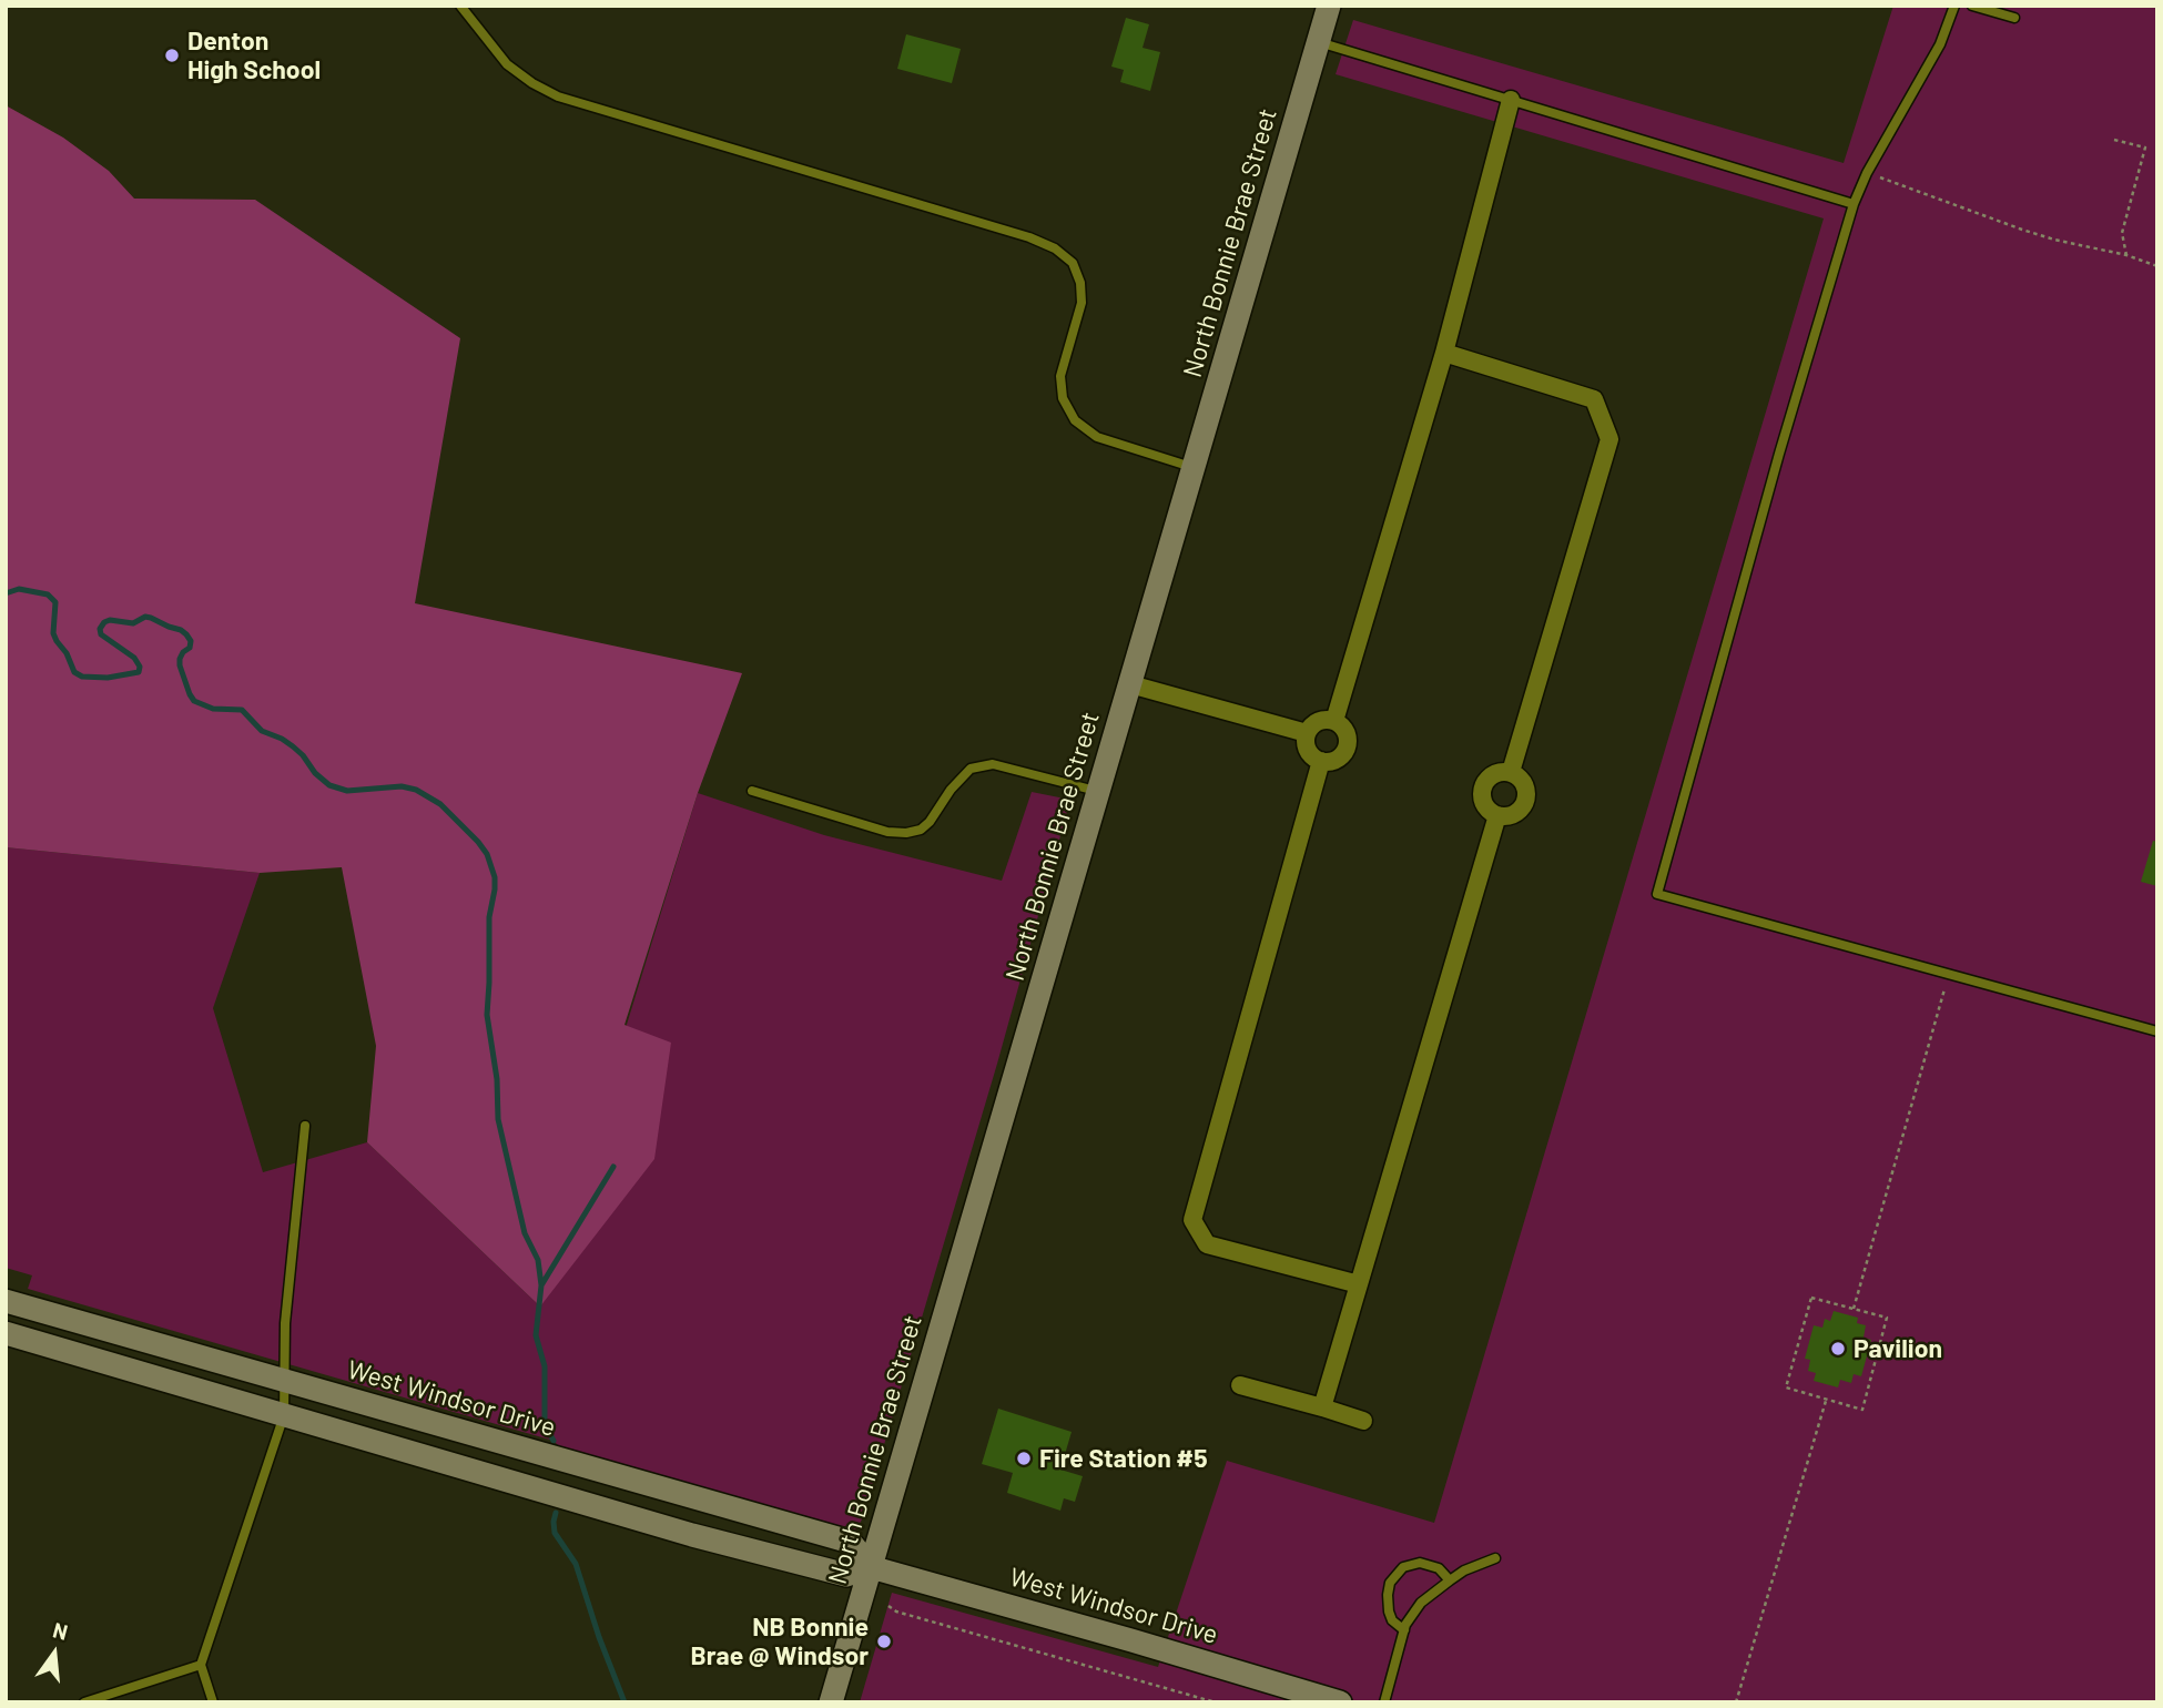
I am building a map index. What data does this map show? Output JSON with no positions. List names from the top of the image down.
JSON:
{
  "streets": {
    "street": ["North Bonnie Brae Street", "West Windsor Drive"]
  },
  "crossings": [
    ["North Bonnie Brae Street", "West Windsor Drive"]
  ],
  "places": [
    "Denton High School",
    "Pavilion",
    "Fire Station #5",
    "NB Bonnie Brae @ Windsor"
  ],
  "north": "top"
}
